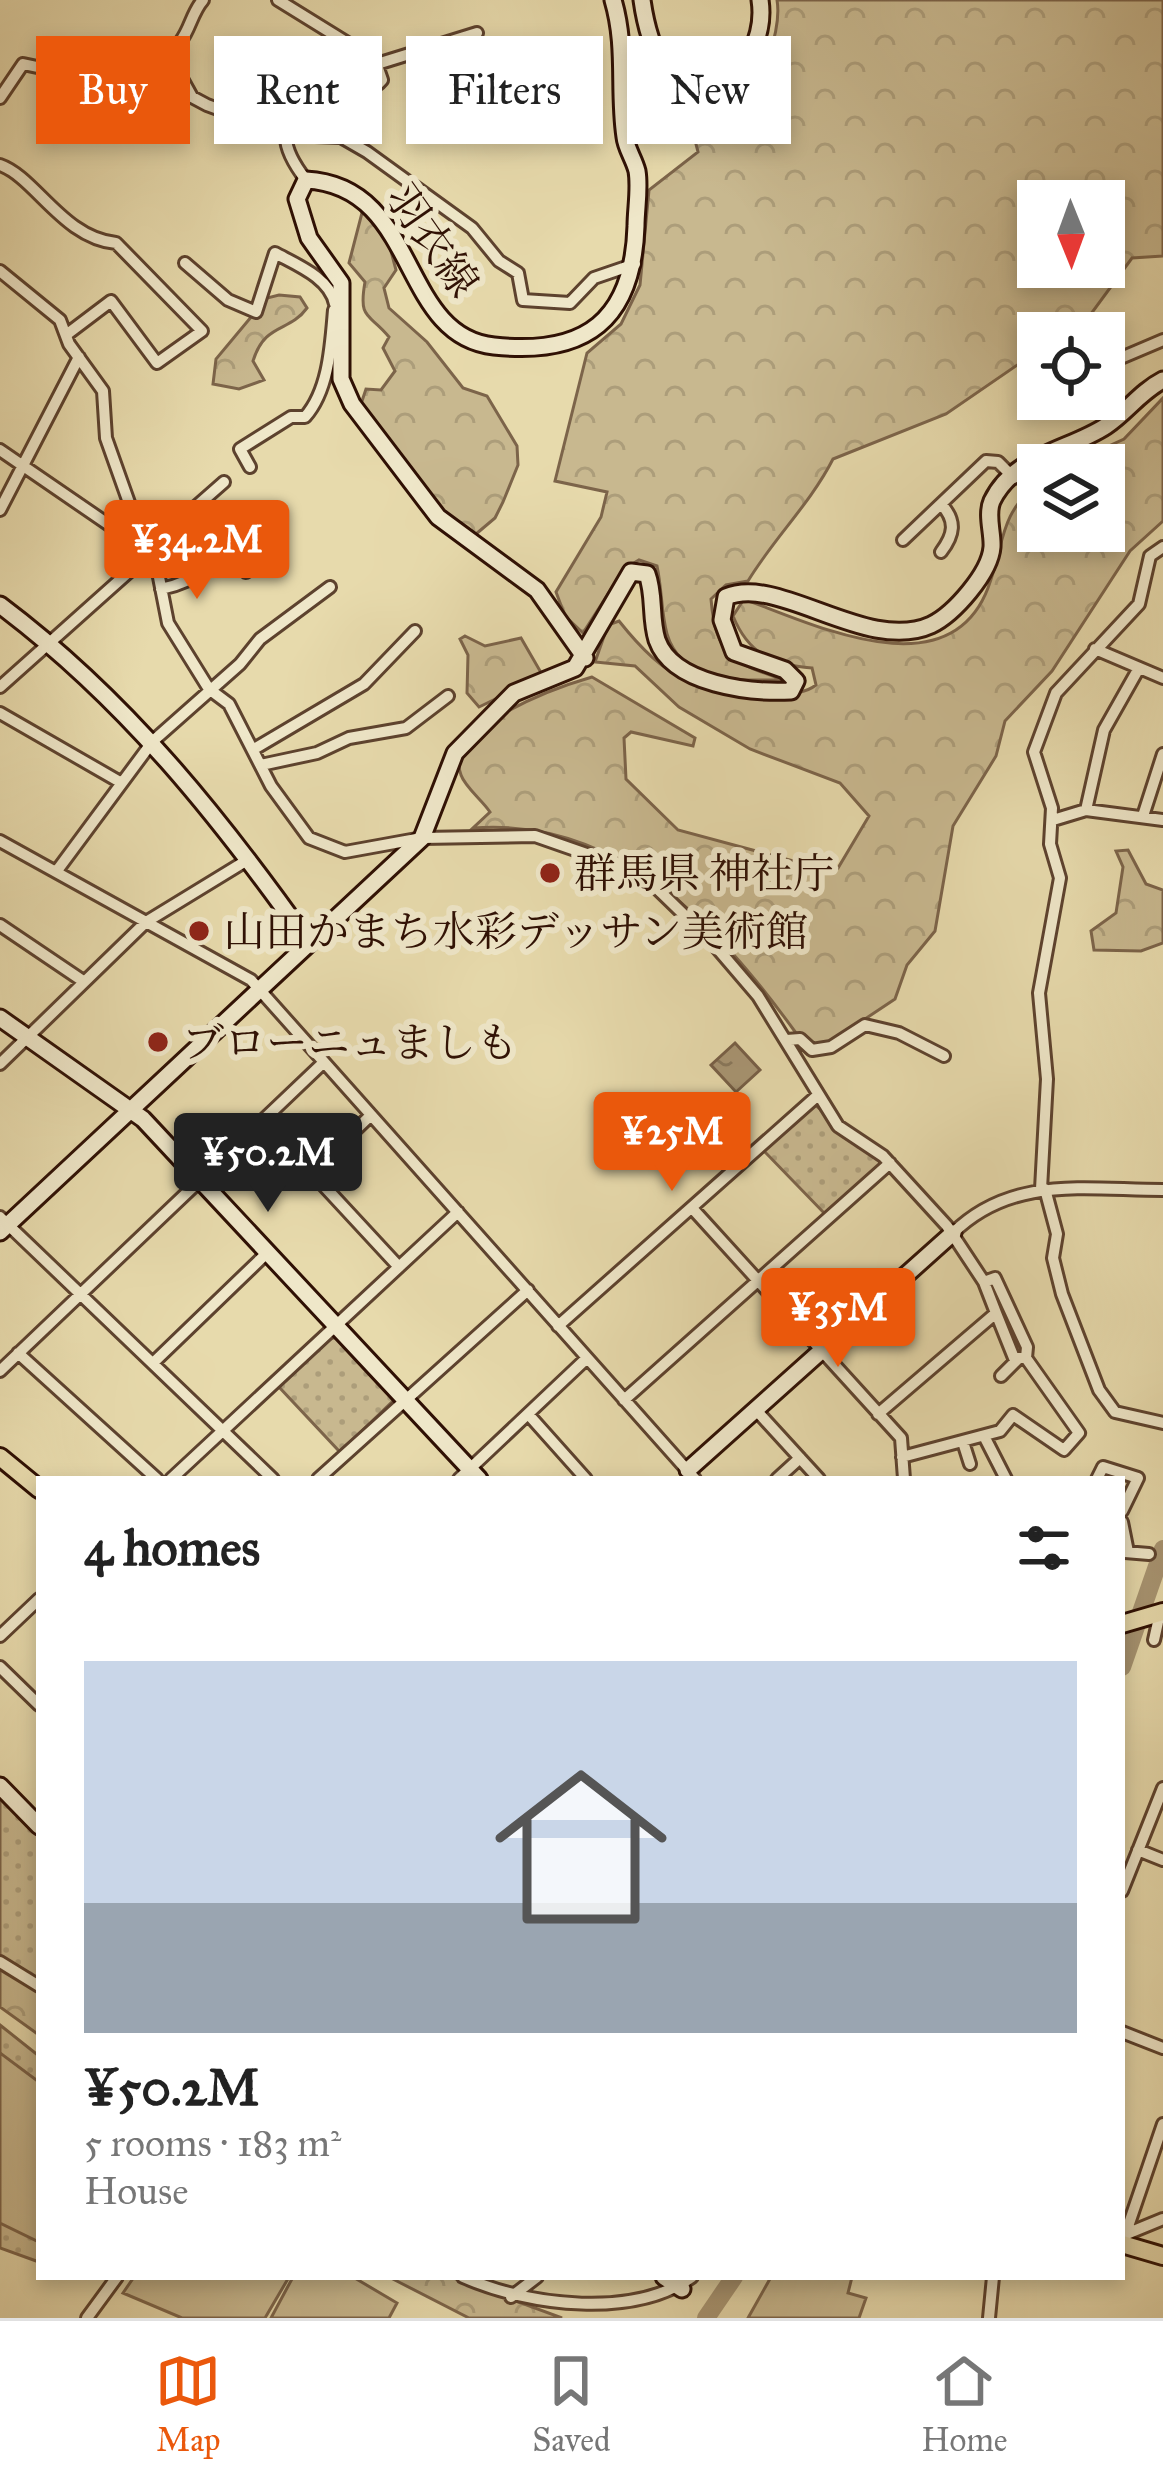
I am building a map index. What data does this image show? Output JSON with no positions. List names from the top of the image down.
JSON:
{
  "streets": {
    "street": ["羽衣線"]
  },
  "places": ["群馬県 神社庁", "山田かまち水彩デッサン美術館", "ブローニュましも"],
  "north": "bottom",
  "page": {
    "chip": [
      "Buy",
      "Rent",
      "Filters",
      "New"
    ],
    "price": [
      "¥34.2M",
      "¥25M",
      "¥50.2M",
      "¥35M"
    ],
    "heading": "4 homes",
    "list": [
      {
        "name": "¥50.2M",
        "note": "5 rooms · 183 m² · House"
      }
    ],
    "tabs": ["Map", "Saved", "Home"]
  }
}
